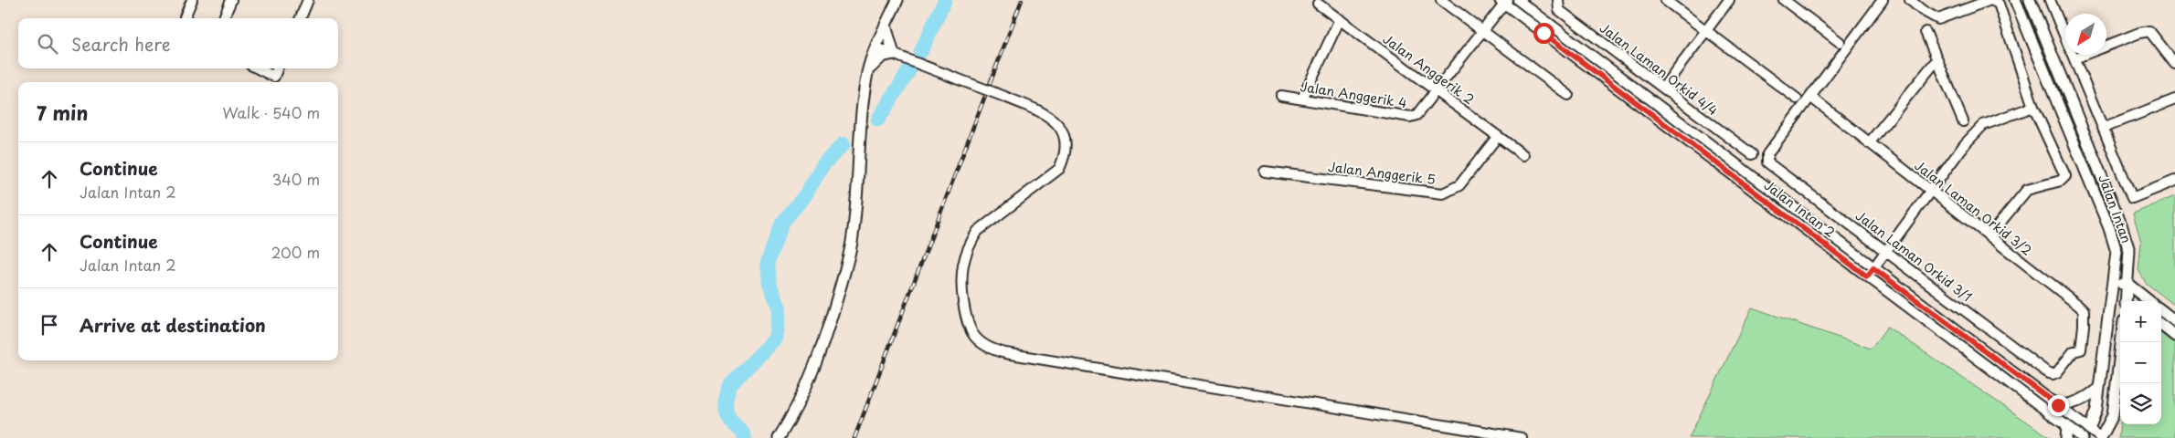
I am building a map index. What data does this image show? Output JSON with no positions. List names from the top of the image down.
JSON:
{
  "streets": {
    "street": [
      "Jalan Anggerik 2",
      "Jalan Laman Orkid 4/4",
      "Jalan Anggerik 4",
      "Jalan Anggerik 5",
      "Jalan Laman Orkid 3/2",
      "Jalan Intan 2",
      "Jalan Intan",
      "Jalan Laman Orkid 3/1"
    ]
  },
  "crossings": [
    ["Jalan Anggerik 2", "Jalan Anggerik 4"],
    ["Jalan Anggerik 2", "Jalan Anggerik 5"],
    ["Jalan Laman Orkid 3/2", "Jalan Laman Orkid 3/1"],
    ["Jalan Intan 2", "Jalan Intan"]
  ],
  "north": "bottom left",
  "page": {
    "search": "Search here",
    "heading": ["7 min", "Walk · 540 m"],
    "list": [
      ["Continue", "Jalan Intan 2", "340 m"],
      ["Continue", "Jalan Intan 2", "200 m"],
      "Arrive at destination"
    ],
    "map_buttons": ["+", "−"]
  }
}
